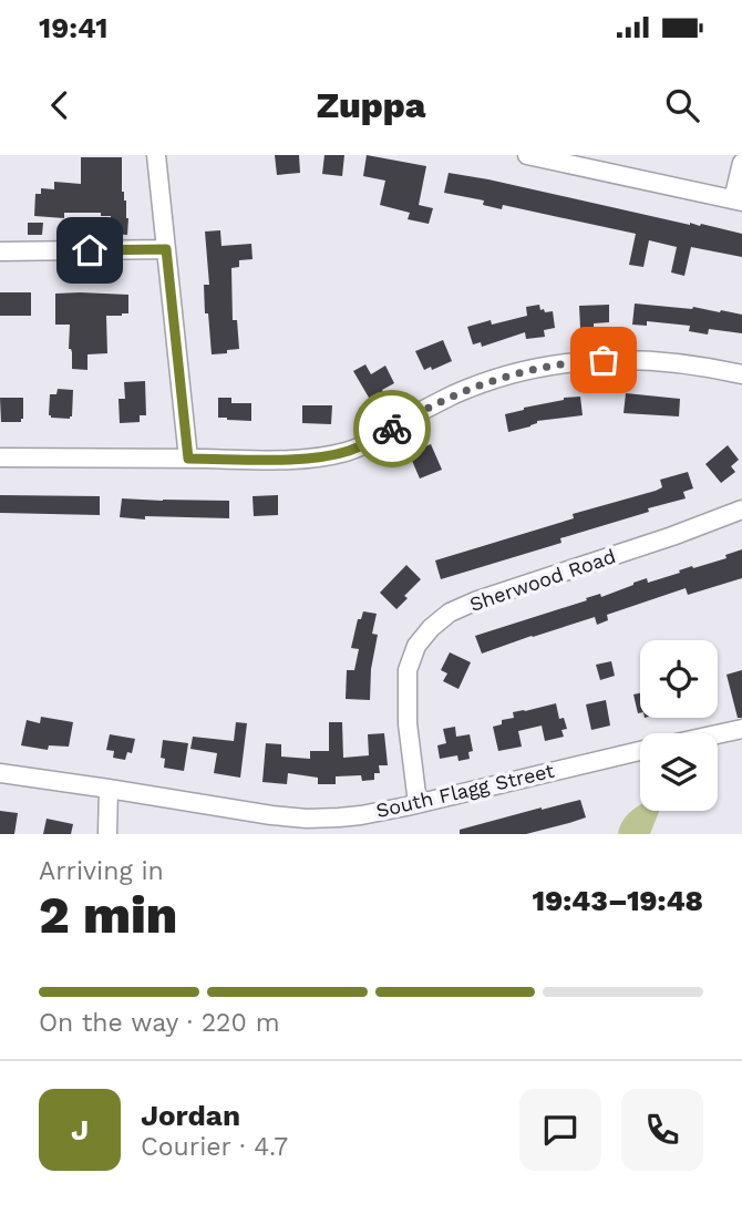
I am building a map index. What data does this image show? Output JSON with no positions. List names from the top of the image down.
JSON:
{
  "streets": {
    "street": ["Sherwood Road", "South Flagg Street"]
  },
  "crossings": [
    ["Sherwood Road", "South Flagg Street"]
  ],
  "page": {
    "status": "19:41",
    "header": "Zuppa",
    "heading": ["2 min", "Arriving in", "19:43–19:48"],
    "panel": ["Jordan", "Courier · 4.7"],
    "bar": "On the way · 220 m",
    "round": "J"
  }
}
